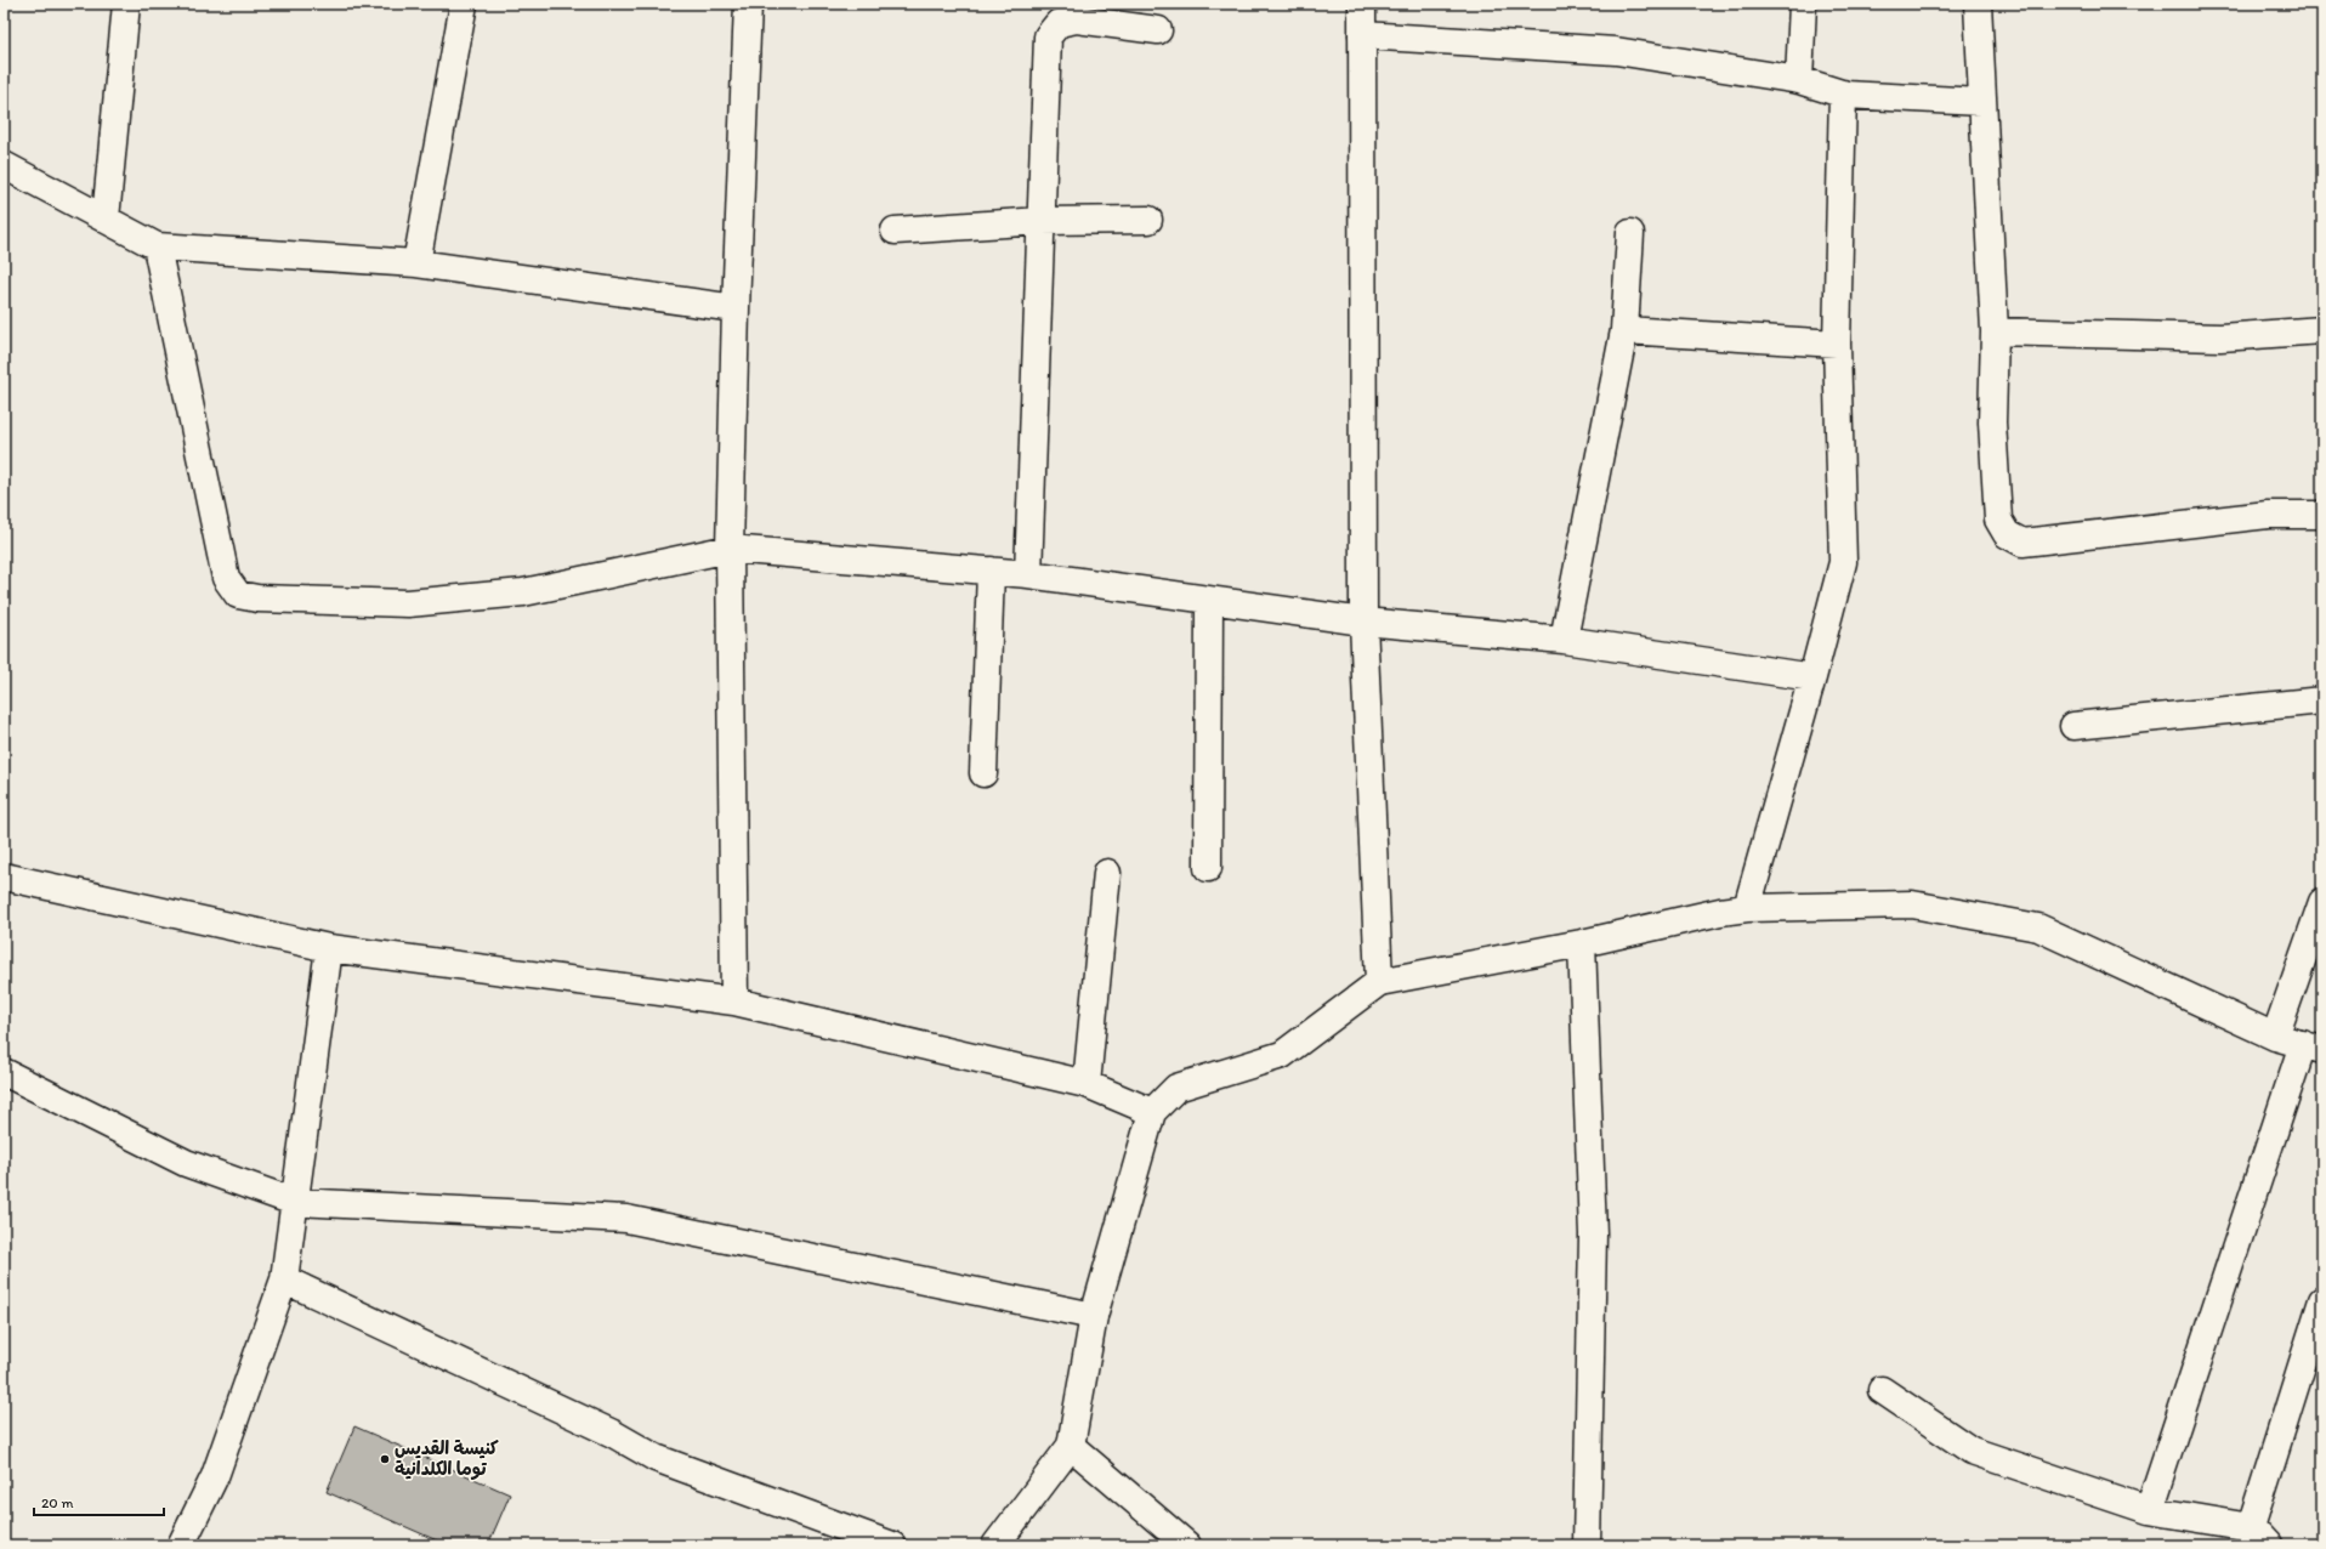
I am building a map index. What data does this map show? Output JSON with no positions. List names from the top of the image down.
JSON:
{
  "places": ["كنيسة القديس توما الكلدانية"],
  "scale_bar": "20 m"
}
